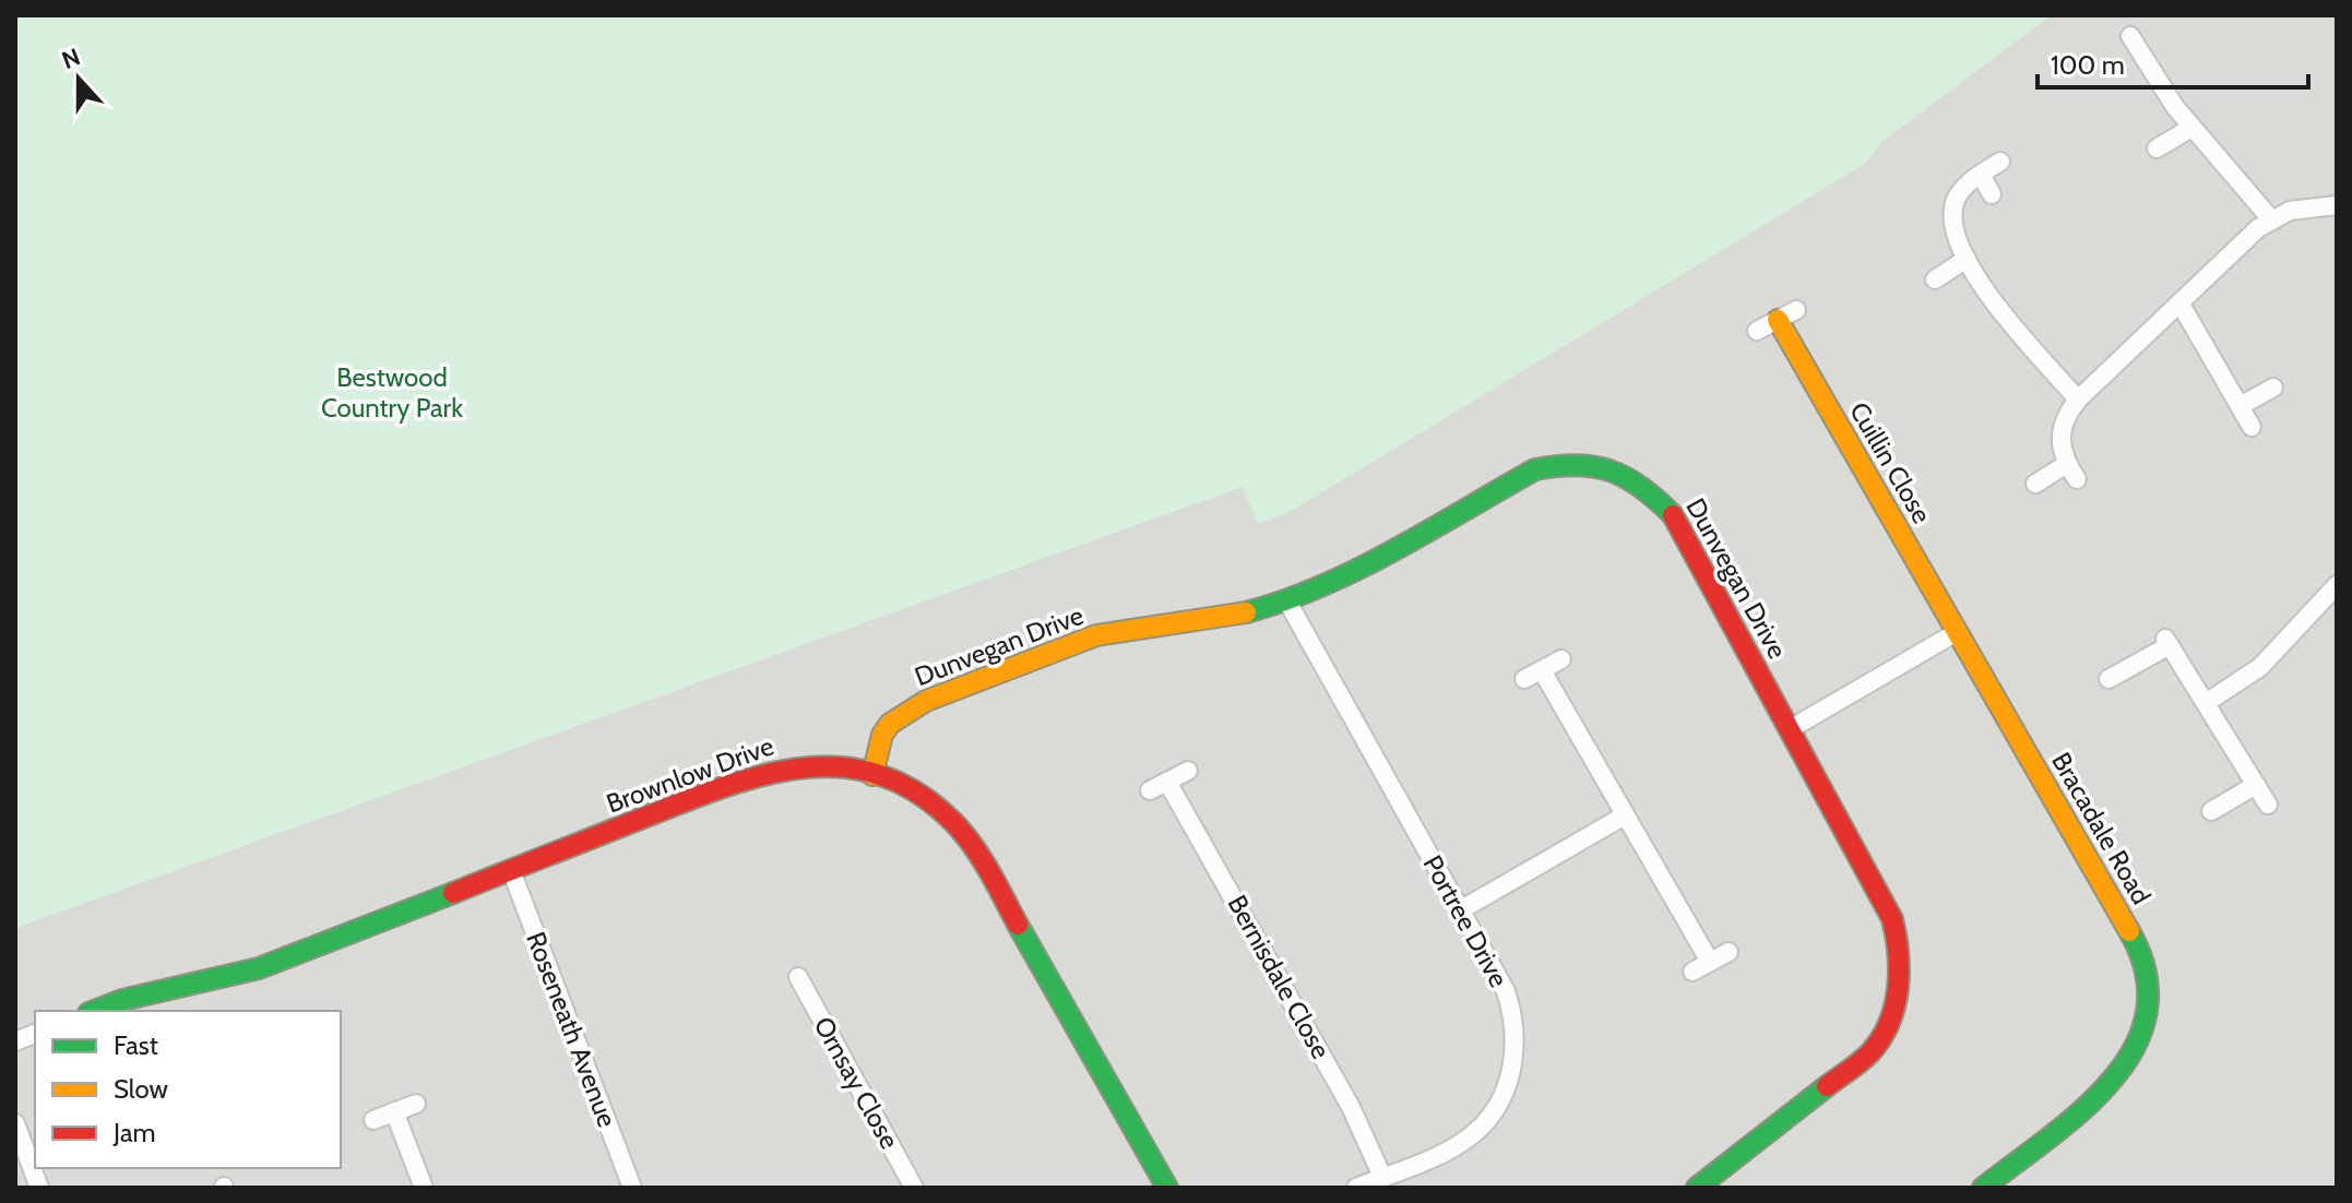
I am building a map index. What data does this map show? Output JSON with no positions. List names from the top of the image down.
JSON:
{
  "streets": {
    "street": [
      "Cuillin Close",
      "Dunvegan Drive",
      "Brownlow Drive",
      "Bracadale Road",
      "Portree Drive",
      "Bernisdale Close",
      "Roseneath Avenue",
      "Ornsay Close"
    ]
  },
  "crossings": [
    ["Cuillin Close", "Bracadale Road"],
    ["Dunvegan Drive", "Brownlow Drive"],
    ["Dunvegan Drive", "Portree Drive"],
    ["Brownlow Drive", "Roseneath Avenue"],
    ["Portree Drive", "Bernisdale Close"]
  ],
  "parks": ["Bestwood Country Park"],
  "legend": ["Fast", "Slow", "Jam"],
  "scale_bar": "100 m",
  "north": "top"
}
